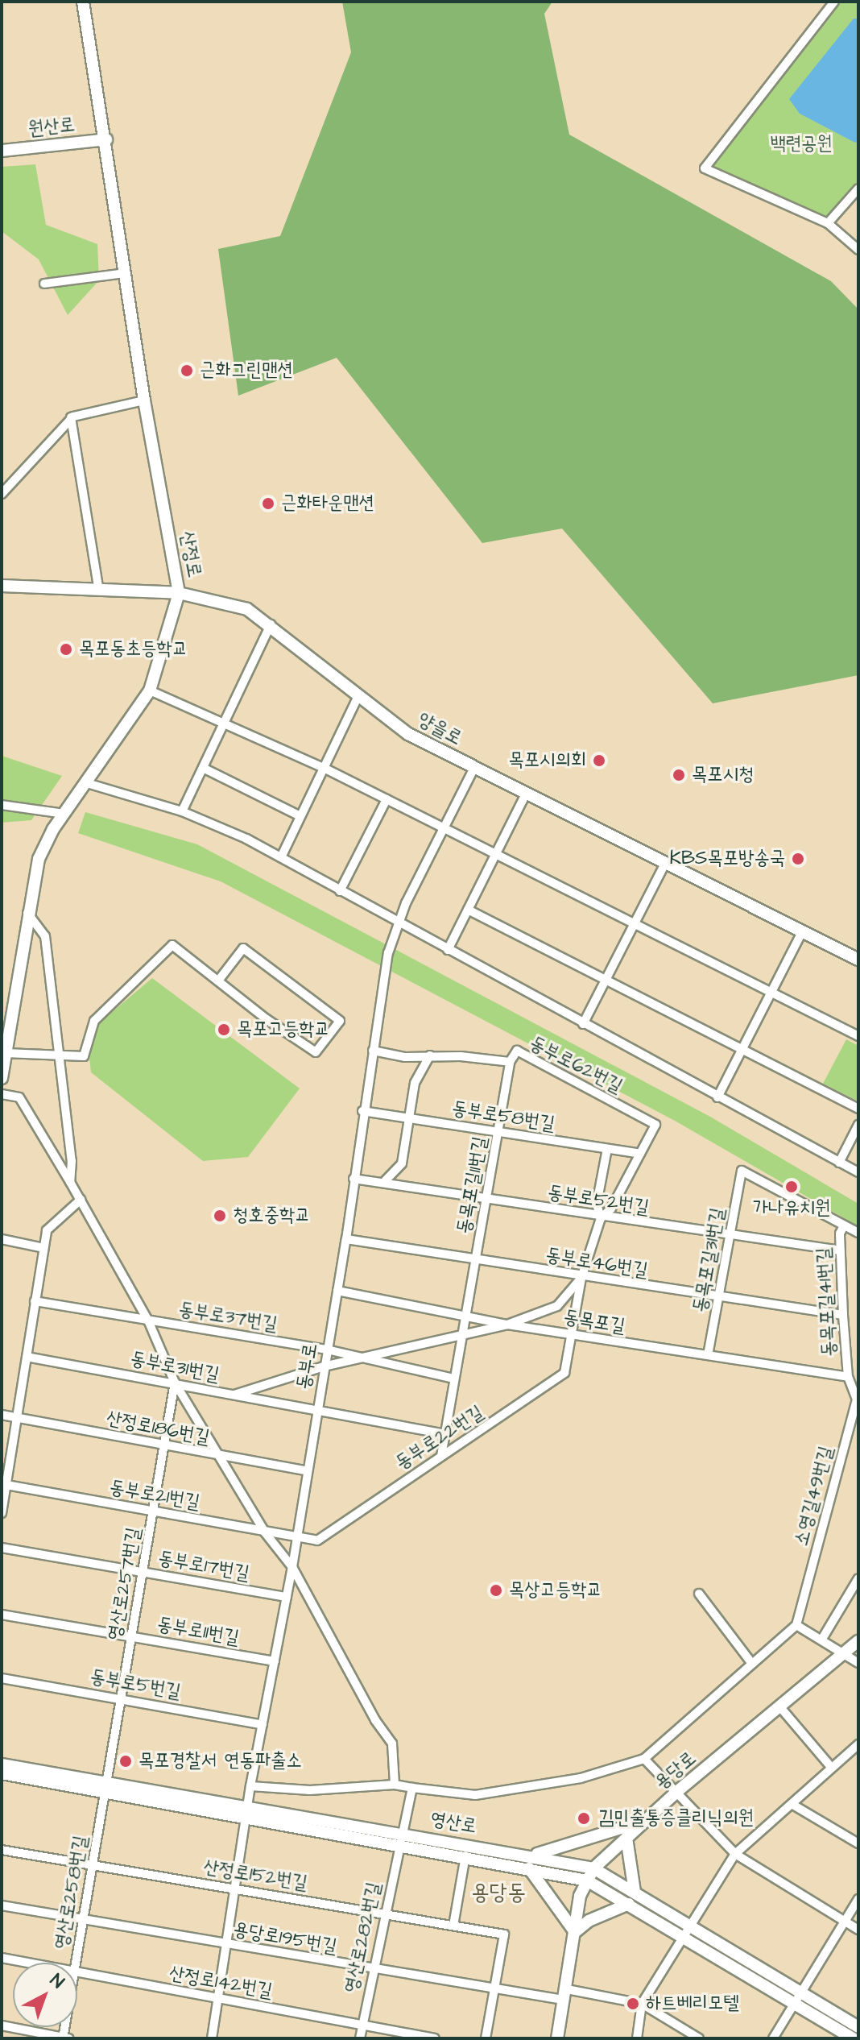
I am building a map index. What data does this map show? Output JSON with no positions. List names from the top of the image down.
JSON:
{
  "streets": {
    "street": [
      "원산로",
      "산정로",
      "양을로",
      "동부로62번길",
      "동부로58번길",
      "동목포길11번길",
      "동부로52번길",
      "동목포길31번길",
      "동부로46번길",
      "동목포길41번길",
      "동부로37번길",
      "동목포길",
      "동부로",
      "동부로31번길",
      "산정로186번길",
      "동부로22번길",
      "동부로21번길",
      "소영길49번길",
      "동부로17번길",
      "영산로257번길",
      "동부로11번길",
      "동부로5번길",
      "용당로",
      "영산로",
      "산정로152번길",
      "영산로258번길",
      "영산로282번길",
      "용당로195번길",
      "산정로142번길"
    ]
  },
  "crossings": [
    ["원산로", "산정로"],
    ["산정로", "양을로"],
    ["양을로", "동부로"],
    ["동부로62번길", "동부로58번길"],
    ["동부로62번길", "동목포길11번길"],
    ["동부로62번길", "동부로"],
    ["동부로58번길", "동목포길11번길"],
    ["동부로58번길", "동부로"],
    ["동목포길11번길", "동부로52번길"],
    ["동목포길11번길", "동부로46번길"],
    ["동목포길11번길", "동부로37번길"],
    ["동목포길11번길", "동목포길"],
    ["동목포길11번길", "동부로31번길"],
    ["동목포길11번길", "동부로22번길"],
    ["동부로52번길", "동목포길31번길"],
    ["동부로52번길", "동목포길41번길"],
    ["동부로52번길", "동부로"],
    ["동목포길31번길", "동부로46번길"],
    ["동목포길31번길", "동목포길41번길"],
    ["동목포길31번길", "동목포길"],
    ["동부로46번길", "동목포길41번길"],
    ["동부로46번길", "동부로"],
    ["동부로46번길", "동부로22번길"],
    ["동목포길41번길", "동목포길"],
    ["동목포길41번길", "소영길49번길"],
    ["동부로37번길", "동부로"],
    ["동목포길", "동부로"],
    ["동목포길", "동부로22번길"],
    ["동목포길", "소영길49번길"],
    ["동부로", "동부로31번길"],
    ["동부로", "산정로186번길"],
    ["동부로", "동부로22번길"],
    ["동부로", "동부로21번길"],
    ["동부로", "동부로17번길"],
    ["동부로", "동부로11번길"],
    ["동부로", "동부로5번길"],
    ["동부로", "영산로"],
    ["동부로", "산정로152번길"],
    ["동부로", "용당로195번길"],
    ["동부로", "산정로142번길"],
    ["동부로31번길", "영산로257번길"],
    ["산정로186번길", "영산로257번길"],
    ["동부로22번길", "동부로21번길"],
    ["동부로21번길", "영산로257번길"],
    ["동부로17번길", "영산로257번길"],
    ["영산로257번길", "동부로11번길"],
    ["영산로257번길", "동부로5번길"],
    ["영산로257번길", "영산로"],
    ["영산로257번길", "영산로258번길"],
    ["용당로", "영산로"],
    ["용당로", "용당로195번길"],
    ["영산로", "영산로258번길"],
    ["영산로", "영산로282번길"],
    ["산정로152번길", "영산로258번길"],
    ["산정로152번길", "영산로282번길"],
    ["산정로152번길", "용당로195번길"],
    ["영산로258번길", "용당로195번길"],
    ["영산로282번길", "용당로195번길"],
    ["영산로282번길", "산정로142번길"]
  ],
  "districts": ["용당동"],
  "parks": ["백련공원"],
  "places": [
    "근화그린맨션",
    "근화타운맨션",
    "목포동초등학교",
    "목포시의회",
    "목포시청",
    "KBS목포방송국",
    "목포고등학교",
    "가나유치원",
    "청호중학교",
    "목상고등학교",
    "목포경찰서 연동파출소",
    "김민출통증클리닉의원",
    "하트베리모텔"
  ],
  "north": "top right"
}
